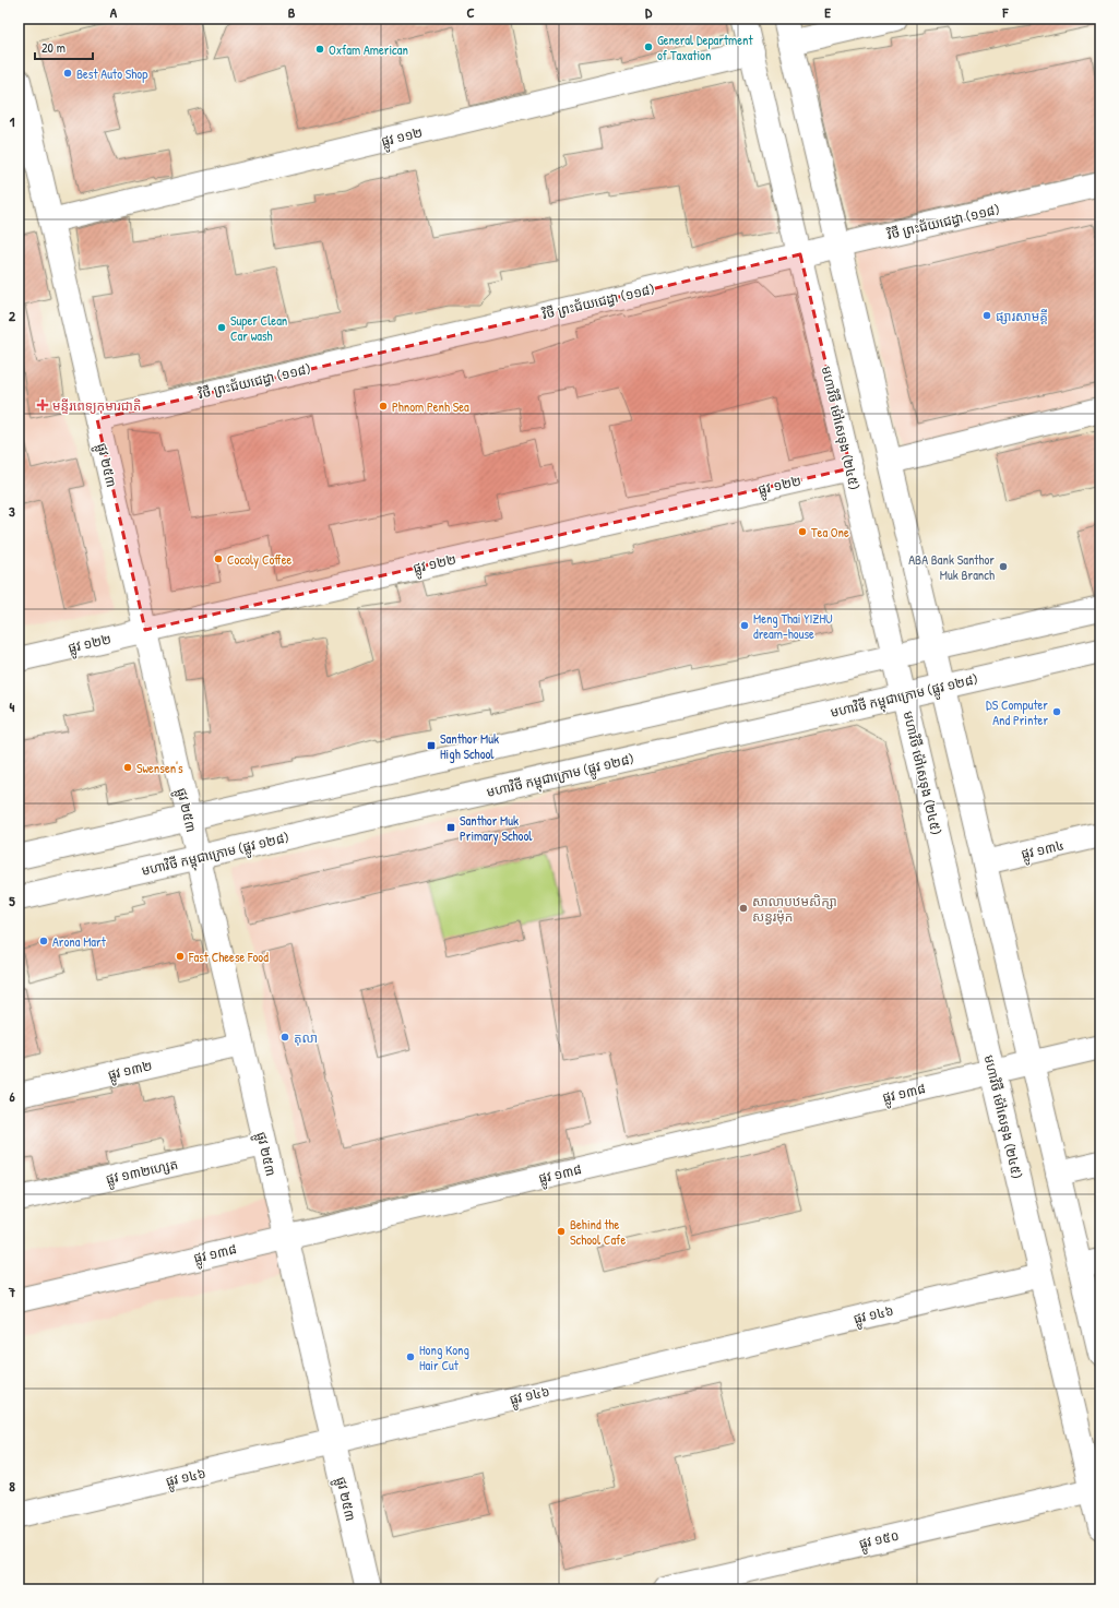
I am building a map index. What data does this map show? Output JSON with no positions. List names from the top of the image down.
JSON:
{
  "streets": {
    "street": [
      "ផ្លូវ ១១២",
      "វិថី ព្រះជ័យជេដ្ធា (១១៨)",
      "មហាវិថី ម៉ៅសេទុង (២៤៥)",
      "ផ្លូវ ២៥៣",
      "ផ្លូវ ១២២",
      "មហាវិថី កម្ពុជាក្រោម (ផ្លូវ ១២៨)",
      "ផ្លូវ ១៣៤",
      "ផ្លូវ ១៣២",
      "ផ្លូវ ១៣៨",
      "ផ្លូវ ១៣២ហ្សេត",
      "ផ្លូវ ១៤៦",
      "ផ្លូវ ១៥០"
    ]
  },
  "crossings": [
    ["ផ្លូវ ១១២", "មហាវិថី ម៉ៅសេទុង (២៤៥)"],
    ["ផ្លូវ ១១២", "ផ្លូវ ២៥៣"],
    ["វិថី ព្រះជ័យជេដ្ធា (១១៨)", "មហាវិថី ម៉ៅសេទុង (២៤៥)"],
    ["វិថី ព្រះជ័យជេដ្ធា (១១៨)", "ផ្លូវ ២៥៣"],
    ["មហាវិថី ម៉ៅសេទុង (២៤៥)", "ផ្លូវ ១២២"],
    ["មហាវិថី ម៉ៅសេទុង (២៤៥)", "មហាវិថី កម្ពុជាក្រោម (ផ្លូវ ១២៨)"],
    ["មហាវិថី ម៉ៅសេទុង (២៤៥)", "ផ្លូវ ១៣៨"],
    ["មហាវិថី ម៉ៅសេទុង (២៤៥)", "ផ្លូវ ១៤៦"],
    ["មហាវិថី ម៉ៅសេទុង (២៤៥)", "ផ្លូវ ១៥០"],
    ["ផ្លូវ ២៥៣", "ផ្លូវ ១២២"],
    ["ផ្លូវ ២៥៣", "មហាវិថី កម្ពុជាក្រោម (ផ្លូវ ១២៨)"],
    ["ផ្លូវ ២៥៣", "ផ្លូវ ១៣២"],
    ["ផ្លូវ ២៥៣", "ផ្លូវ ១៣៨"],
    ["ផ្លូវ ២៥៣", "ផ្លូវ ១៣២ហ្សេត"],
    ["ផ្លូវ ២៥៣", "ផ្លូវ ១៤៦"]
  ],
  "places": {
    "other": [
      "General Department of Taxation",
      "Oxfam American",
      "Best Auto Shop",
      "ផ្សារសាមគ្គី",
      "Super Clean Car wash",
      "Phnom Penh Sea",
      "Tea One",
      "Cocoly Coffee",
      "ABA Bank Santhor Muk Branch",
      "Meng Thai YIZHU dream-house",
      "DS Computer And Printer",
      "Swensen's",
      "សាលាបឋមសិក្សា សន្ធរម៉ុក",
      "Arona Mart",
      "Fast Cheese Food",
      "តុលា",
      "Behind the School Cafe",
      "Hong Kong Hair Cut"
    ],
    "health": ["មន្ទីរពេទ្យកុមារជាតិ"],
    "transit": ["Santhor Muk High School", "Santhor Muk Primary School"]
  },
  "scale_bar": "20 m",
  "grid": {
    "columns": [
      "A",
      "B",
      "C",
      "D",
      "E",
      "F"
    ],
    "rows": [
      "1",
      "2",
      "3",
      "4",
      "5",
      "6",
      "7",
      "8"
    ]
  }
}
